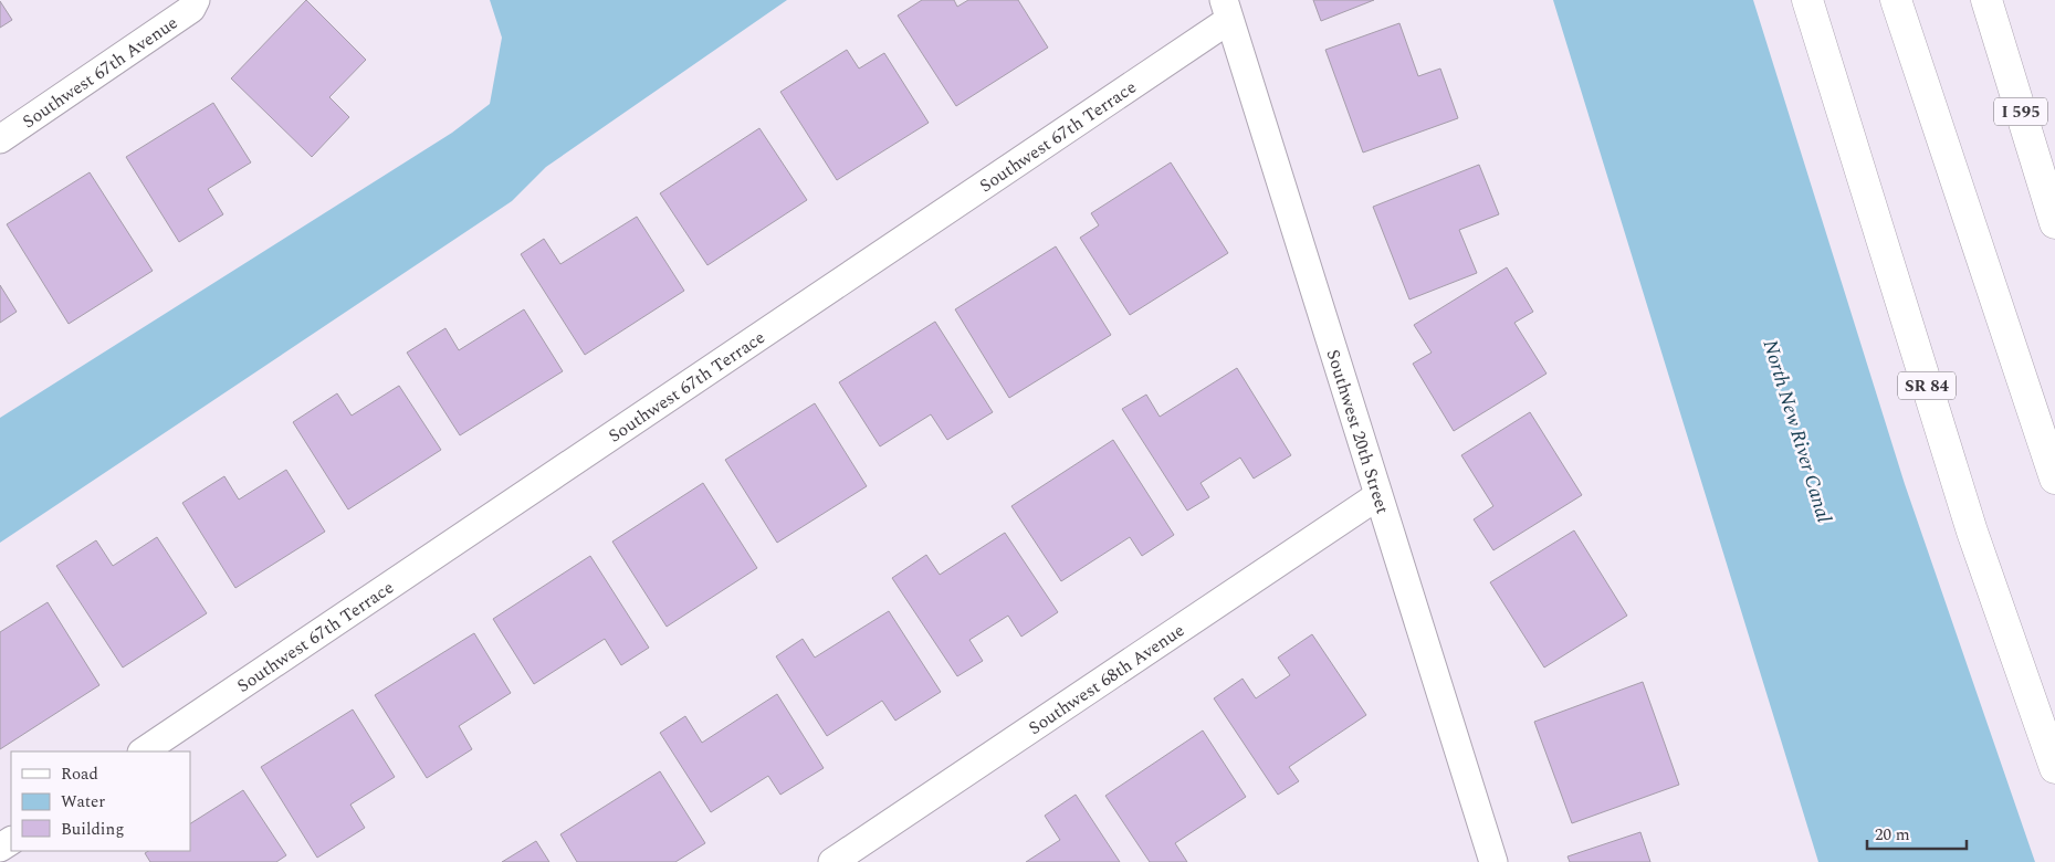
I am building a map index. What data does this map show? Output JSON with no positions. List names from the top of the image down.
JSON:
{
  "streets": {
    "main road": ["I 595", "SR 84"],
    "street": [
      "Southwest 67th Avenue",
      "Southwest 67th Terrace",
      "Southwest 20th Street",
      "Southwest 68th Avenue"
    ]
  },
  "crossings": [
    ["Southwest 67th Terrace", "Southwest 20th Street"],
    ["Southwest 20th Street", "Southwest 68th Avenue"]
  ],
  "water": ["North New River Canal"],
  "legend": ["Road", "Water", "Building"],
  "scale_bar": "20 m"
}
